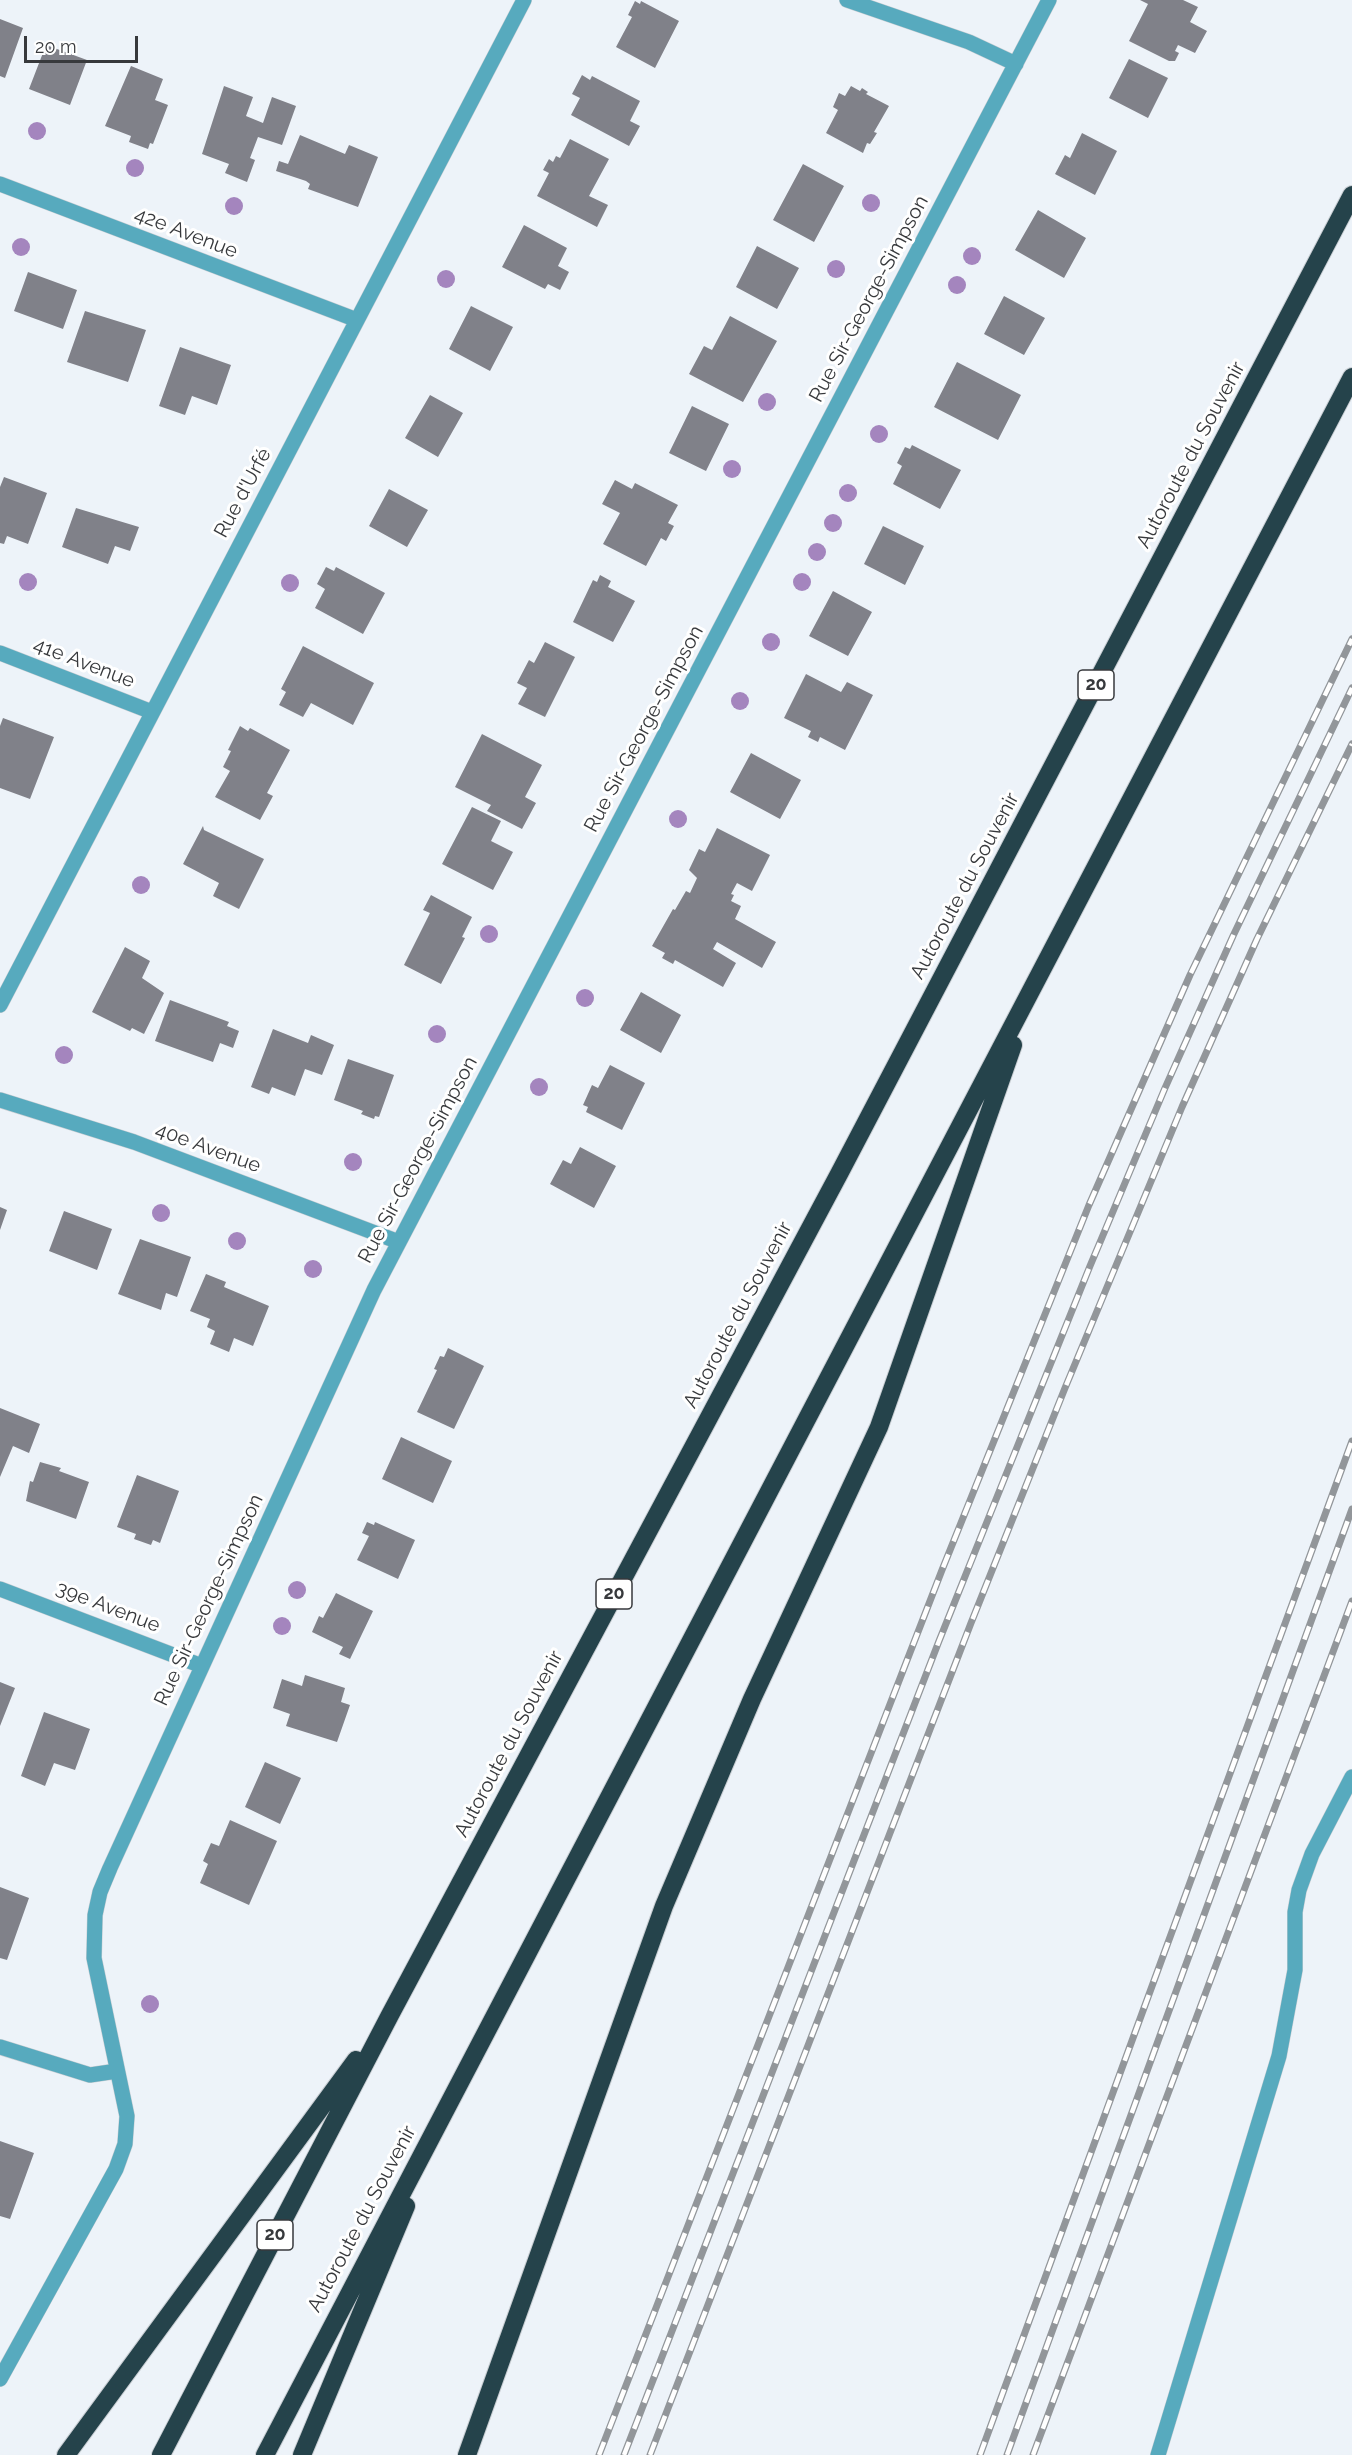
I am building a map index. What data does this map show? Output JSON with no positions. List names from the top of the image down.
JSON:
{
  "streets": {
    "highway": ["Autoroute du Souvenir", "20"],
    "street": [
      "42e Avenue",
      "Rue Sir-George-Simpson",
      "Rue d'Urfé",
      "41e Avenue",
      "40e Avenue",
      "39e Avenue"
    ]
  },
  "crossings": [
    ["42e Avenue", "Rue d'Urfé"],
    ["Rue Sir-George-Simpson", "40e Avenue"],
    ["Rue Sir-George-Simpson", "39e Avenue"],
    ["Rue d'Urfé", "41e Avenue"]
  ],
  "scale_bar": "20 m"
}
